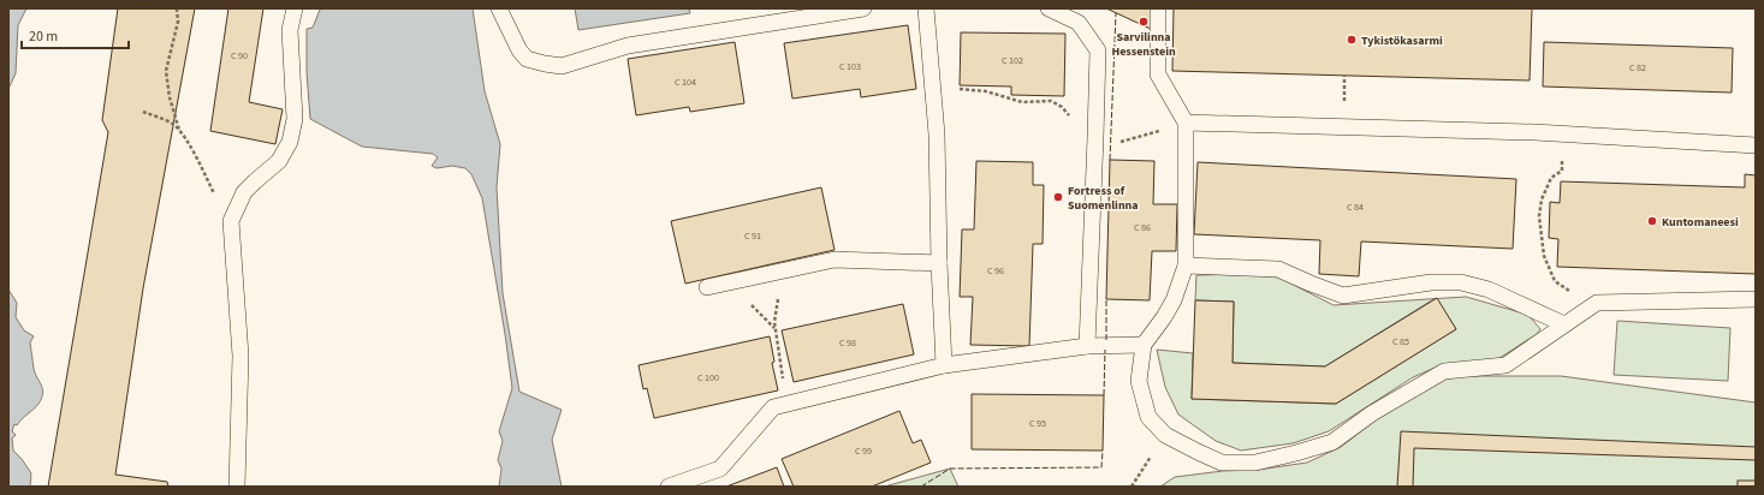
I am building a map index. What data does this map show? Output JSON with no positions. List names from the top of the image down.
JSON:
{
  "places": [
    "Sarvilinna Hessenstein",
    "Tykistökasarmi",
    "Fortress of Suomenlinna",
    "Kuntomaneesi"
  ],
  "house_numbers": [
    "C 90",
    "C 102",
    "C 103",
    "C 82",
    "C 104",
    "C 84",
    "C 86",
    "C 91",
    "C 96",
    "C 85",
    "C 98",
    "C 100",
    "C 95",
    "C 99"
  ],
  "scale_bar": "20 m"
}
